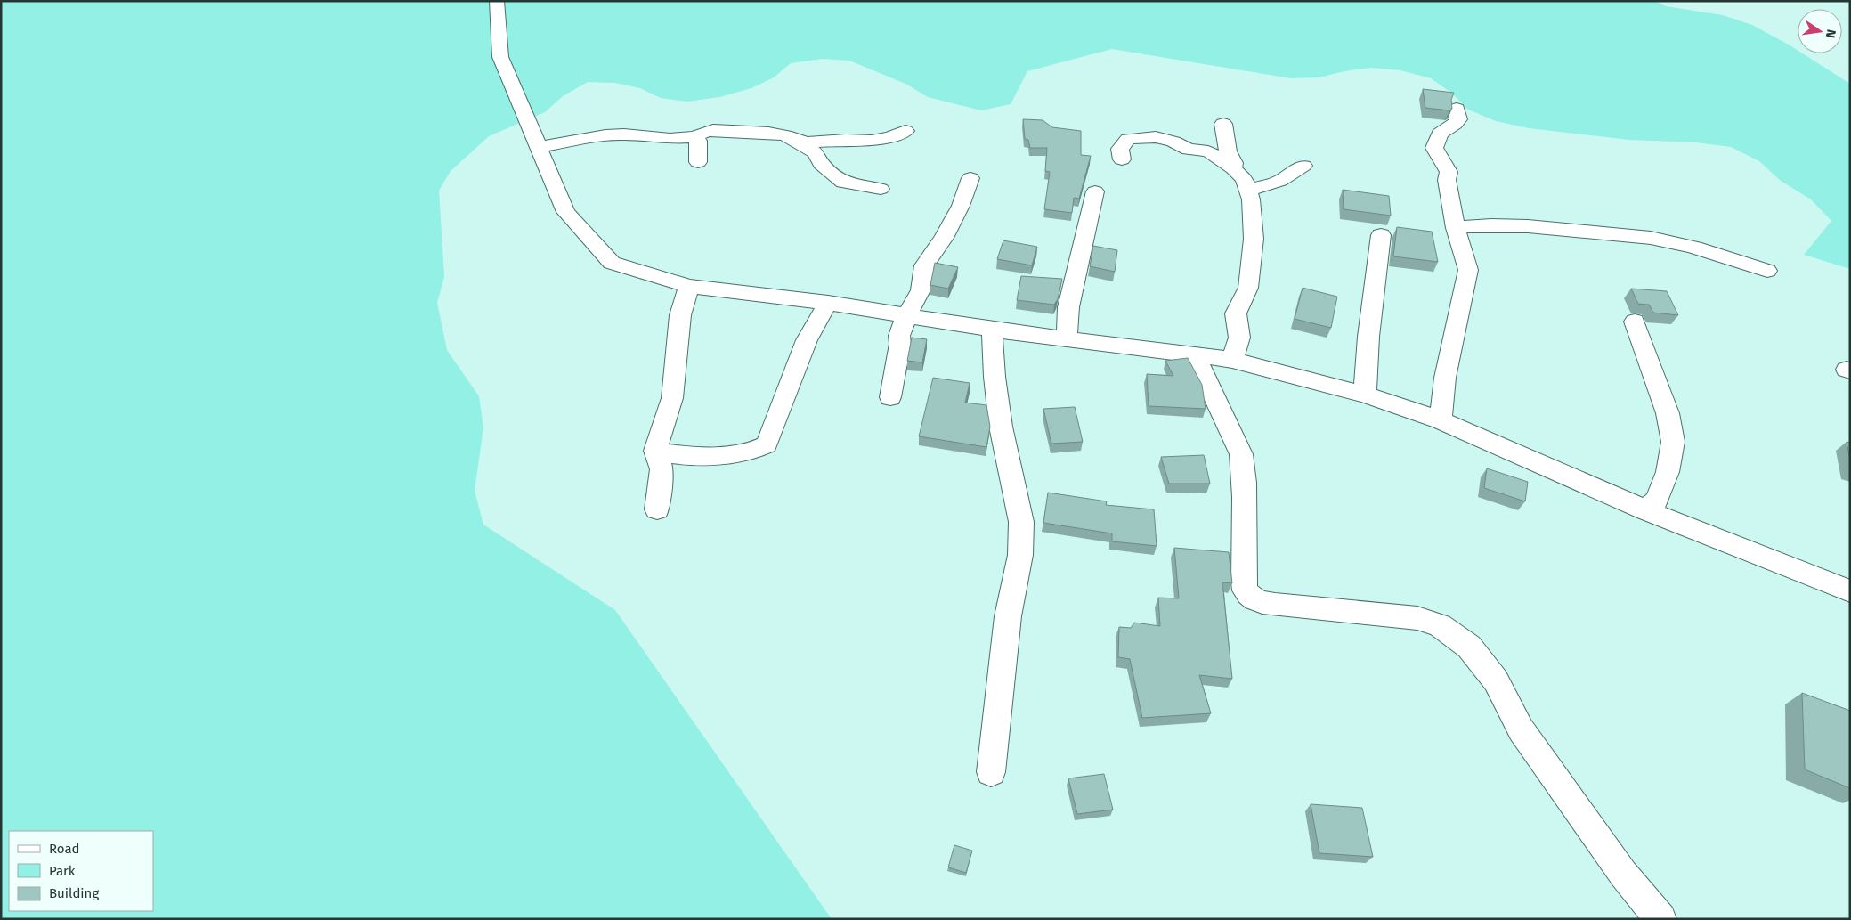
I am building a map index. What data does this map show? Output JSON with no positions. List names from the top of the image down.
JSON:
{
  "legend": ["Road", "Park", "Building"],
  "north": "right"
}
